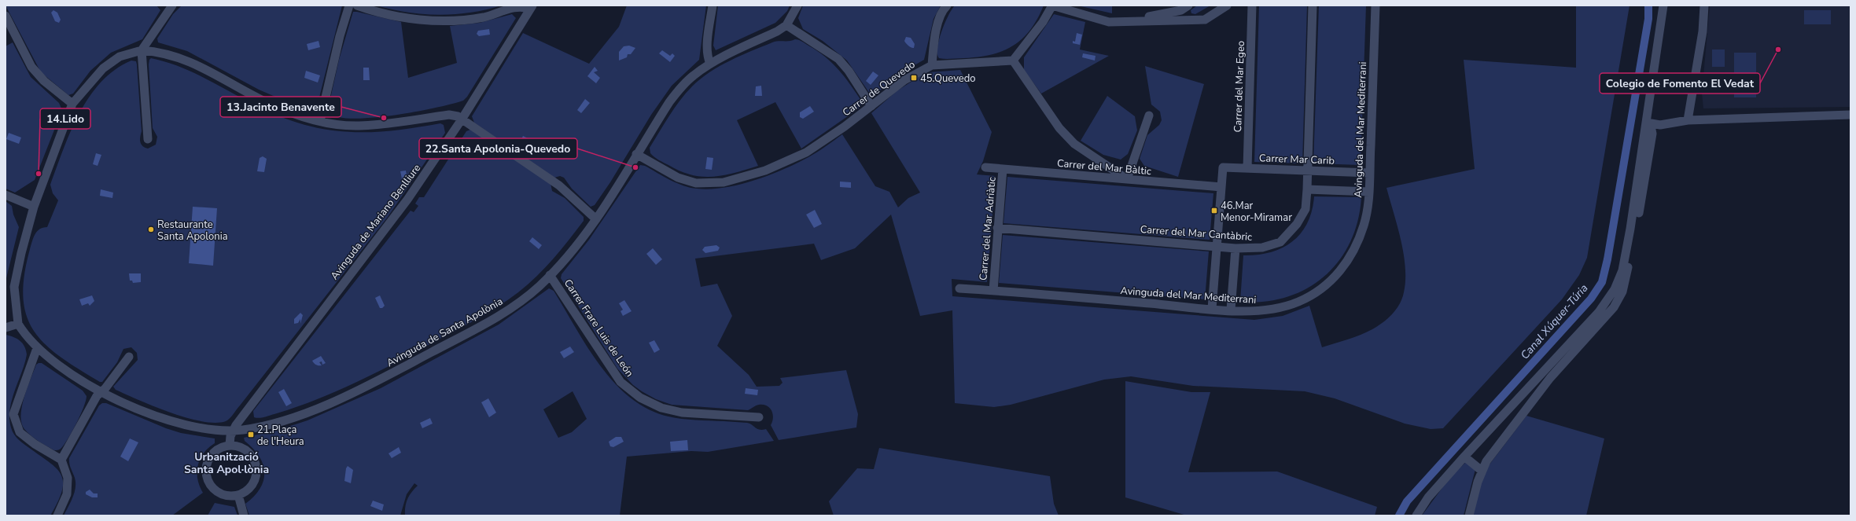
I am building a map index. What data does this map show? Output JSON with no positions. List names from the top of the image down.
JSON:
{
  "streets": {
    "street": [
      "Carrer del Mar Egeo",
      "Carrer de Quevedo",
      "Avinguda del Mar Mediterrani",
      "Carrer Mar Carib",
      "Carrer del Mar Bàltic",
      "Avinguda de Mariano Benlliure",
      "Carrer del Mar Adriàtic",
      "Carrer del Mar Cantàbric",
      "Carrer Frare Luis de León",
      "Avinguda de Santa Apolònia"
    ]
  },
  "crossings": [
    ["Carrer del Mar Egeo", "Carrer Mar Carib"],
    ["Carrer de Quevedo", "Avinguda de Santa Apolònia"],
    ["Avinguda del Mar Mediterrani", "Carrer Mar Carib"],
    ["Avinguda del Mar Mediterrani", "Carrer del Mar Adriàtic"],
    ["Carrer Mar Carib", "Carrer del Mar Bàltic"],
    ["Carrer Mar Carib", "Carrer del Mar Cantàbric"],
    ["Carrer del Mar Bàltic", "Carrer del Mar Adriàtic"],
    ["Avinguda de Mariano Benlliure", "Avinguda de Santa Apolònia"],
    ["Carrer del Mar Adriàtic", "Carrer del Mar Cantàbric"],
    ["Carrer Frare Luis de León", "Avinguda de Santa Apolònia"]
  ],
  "districts": ["Urbanització Santa Apol·lònia"],
  "water": ["Canal Xúquer-Túria"],
  "places": {
    "other": [
      "Colegio de Fomento El Vedat",
      "13.Jacinto Benavente",
      "22.Santa Apolonia-Quevedo",
      "14.Lido",
      "Restaurante Santa Apolonia"
    ],
    "transit": ["45.Quevedo", "46.Mar Menor-Miramar", "21.Plaça de l'Heura"]
  }
}
